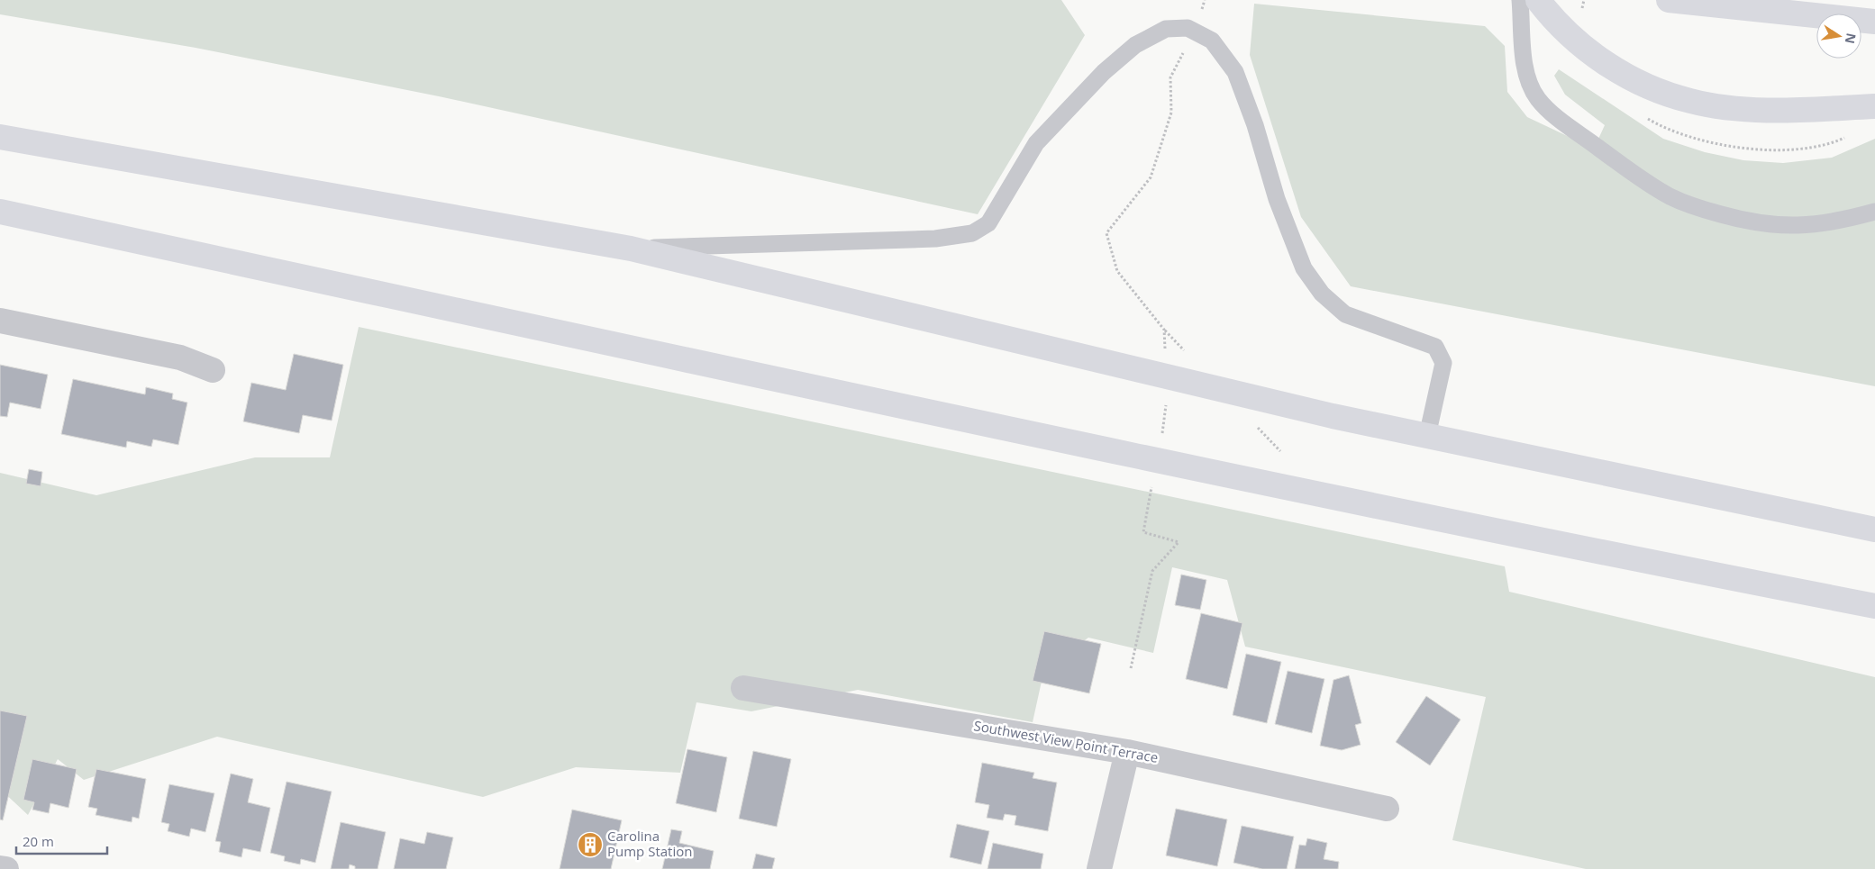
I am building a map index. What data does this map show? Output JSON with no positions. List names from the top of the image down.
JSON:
{
  "streets": {
    "street": ["Southwest View Point Terrace"]
  },
  "places": {
    "building": ["Carolina Pump Station"]
  },
  "scale_bar": "20 m",
  "north": "right"
}
